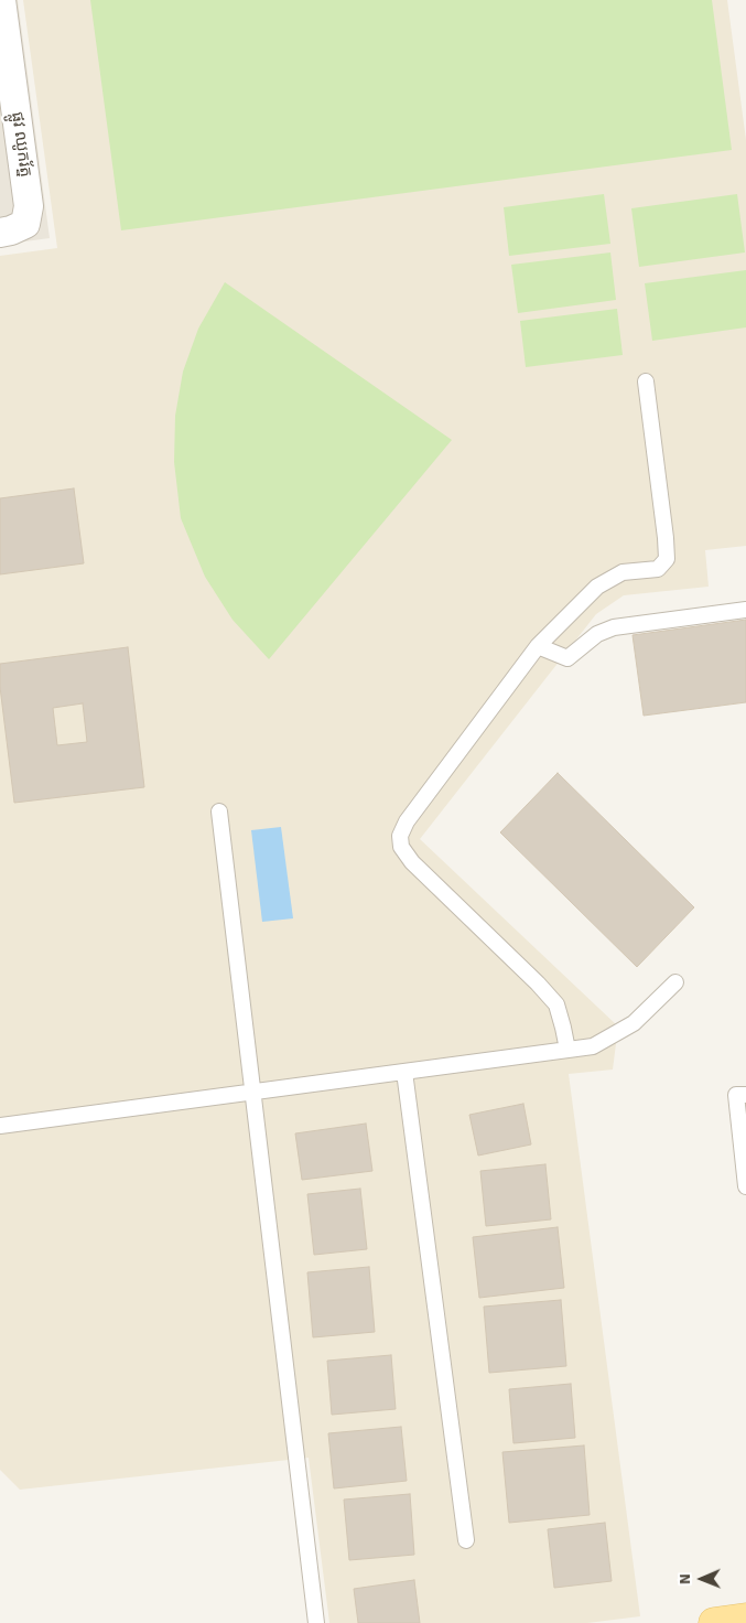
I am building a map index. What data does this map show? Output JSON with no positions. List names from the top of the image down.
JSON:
{
  "streets": {
    "street": ["ផ្លូវ ឈូករ័ត្ន"]
  },
  "north": "left"
}
